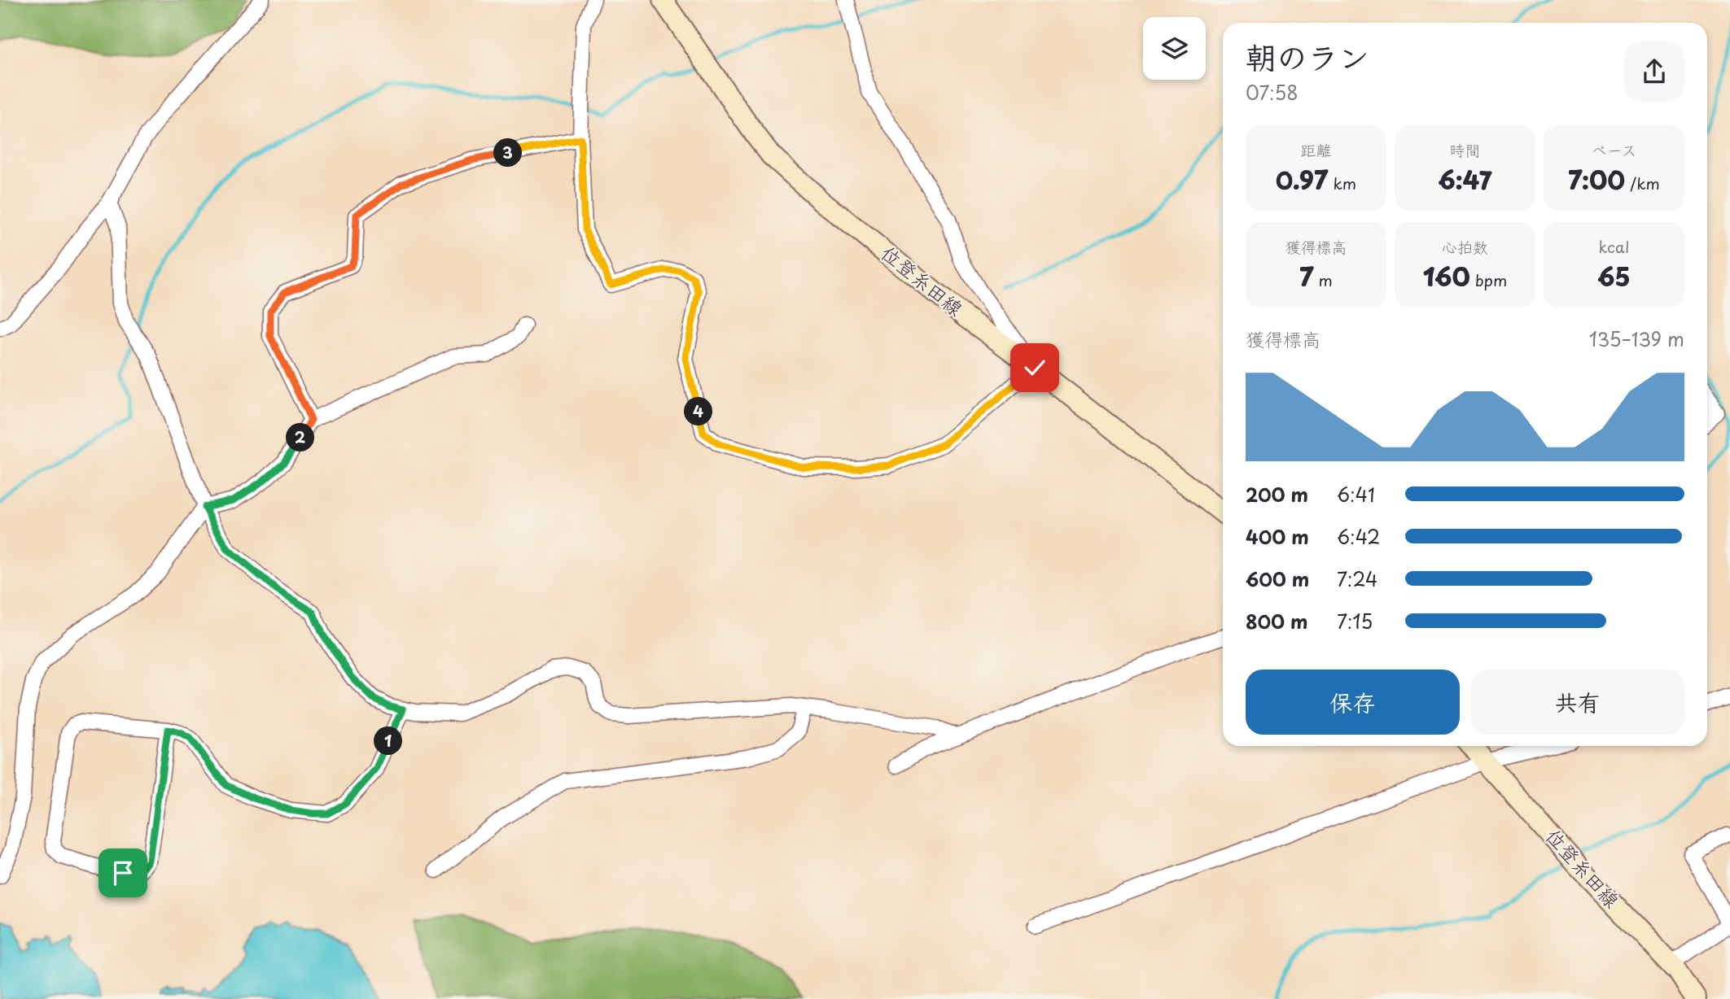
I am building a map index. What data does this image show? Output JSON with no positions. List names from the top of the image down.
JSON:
{
  "streets": {
    "main road": ["位登糸田線"]
  },
  "page": {
    "heading": ["朝のラン", "07:58"],
    "stats": [
      ["距離", "0.97 km"],
      ["時間", "6:47"],
      ["ペース", "7:00 /km"],
      ["獲得標高", "7 m"],
      ["心拍数", "160 bpm"],
      ["kcal", "65"]
    ],
    "pins": [
      "3",
      "4",
      "2",
      "1"
    ],
    "chart": ["獲得標高", "135–139 m"],
    "list": [
      {
        "name": "200 m",
        "note": "6:41"
      },
      {
        "name": "400 m",
        "note": "6:42"
      },
      {
        "name": "600 m",
        "note": "7:24"
      },
      {
        "name": "800 m",
        "note": "7:15"
      }
    ],
    "buttons": ["保存", "共有"]
  }
}
